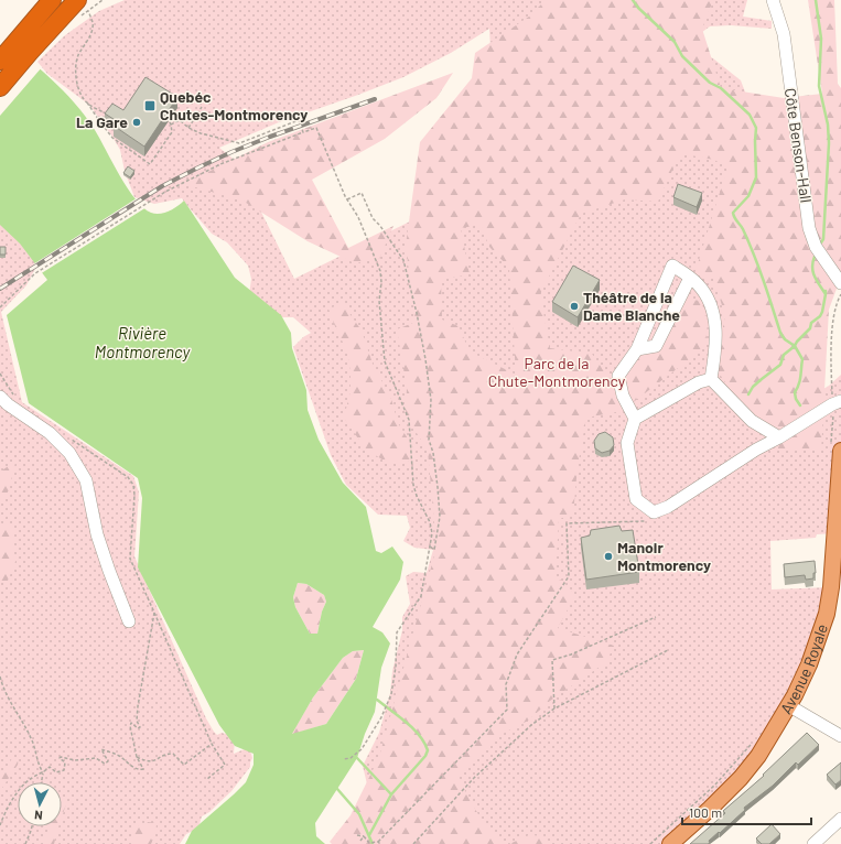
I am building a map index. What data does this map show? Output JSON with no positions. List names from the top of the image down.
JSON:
{
  "streets": {
    "main road": ["Avenue Royale"],
    "street": ["Côte Benson-Hall"]
  },
  "water": ["Rivière Montmorency"],
  "parks": ["Parc de la Chute-Montmorency"],
  "places": {
    "transit": ["Quebéc Chutes-Montmorency"],
    "other": ["La Gare", "Théâtre de la Dame Blanche", "Manoir Montmorency"]
  },
  "scale_bar": "100 m",
  "north": "bottom"
}
